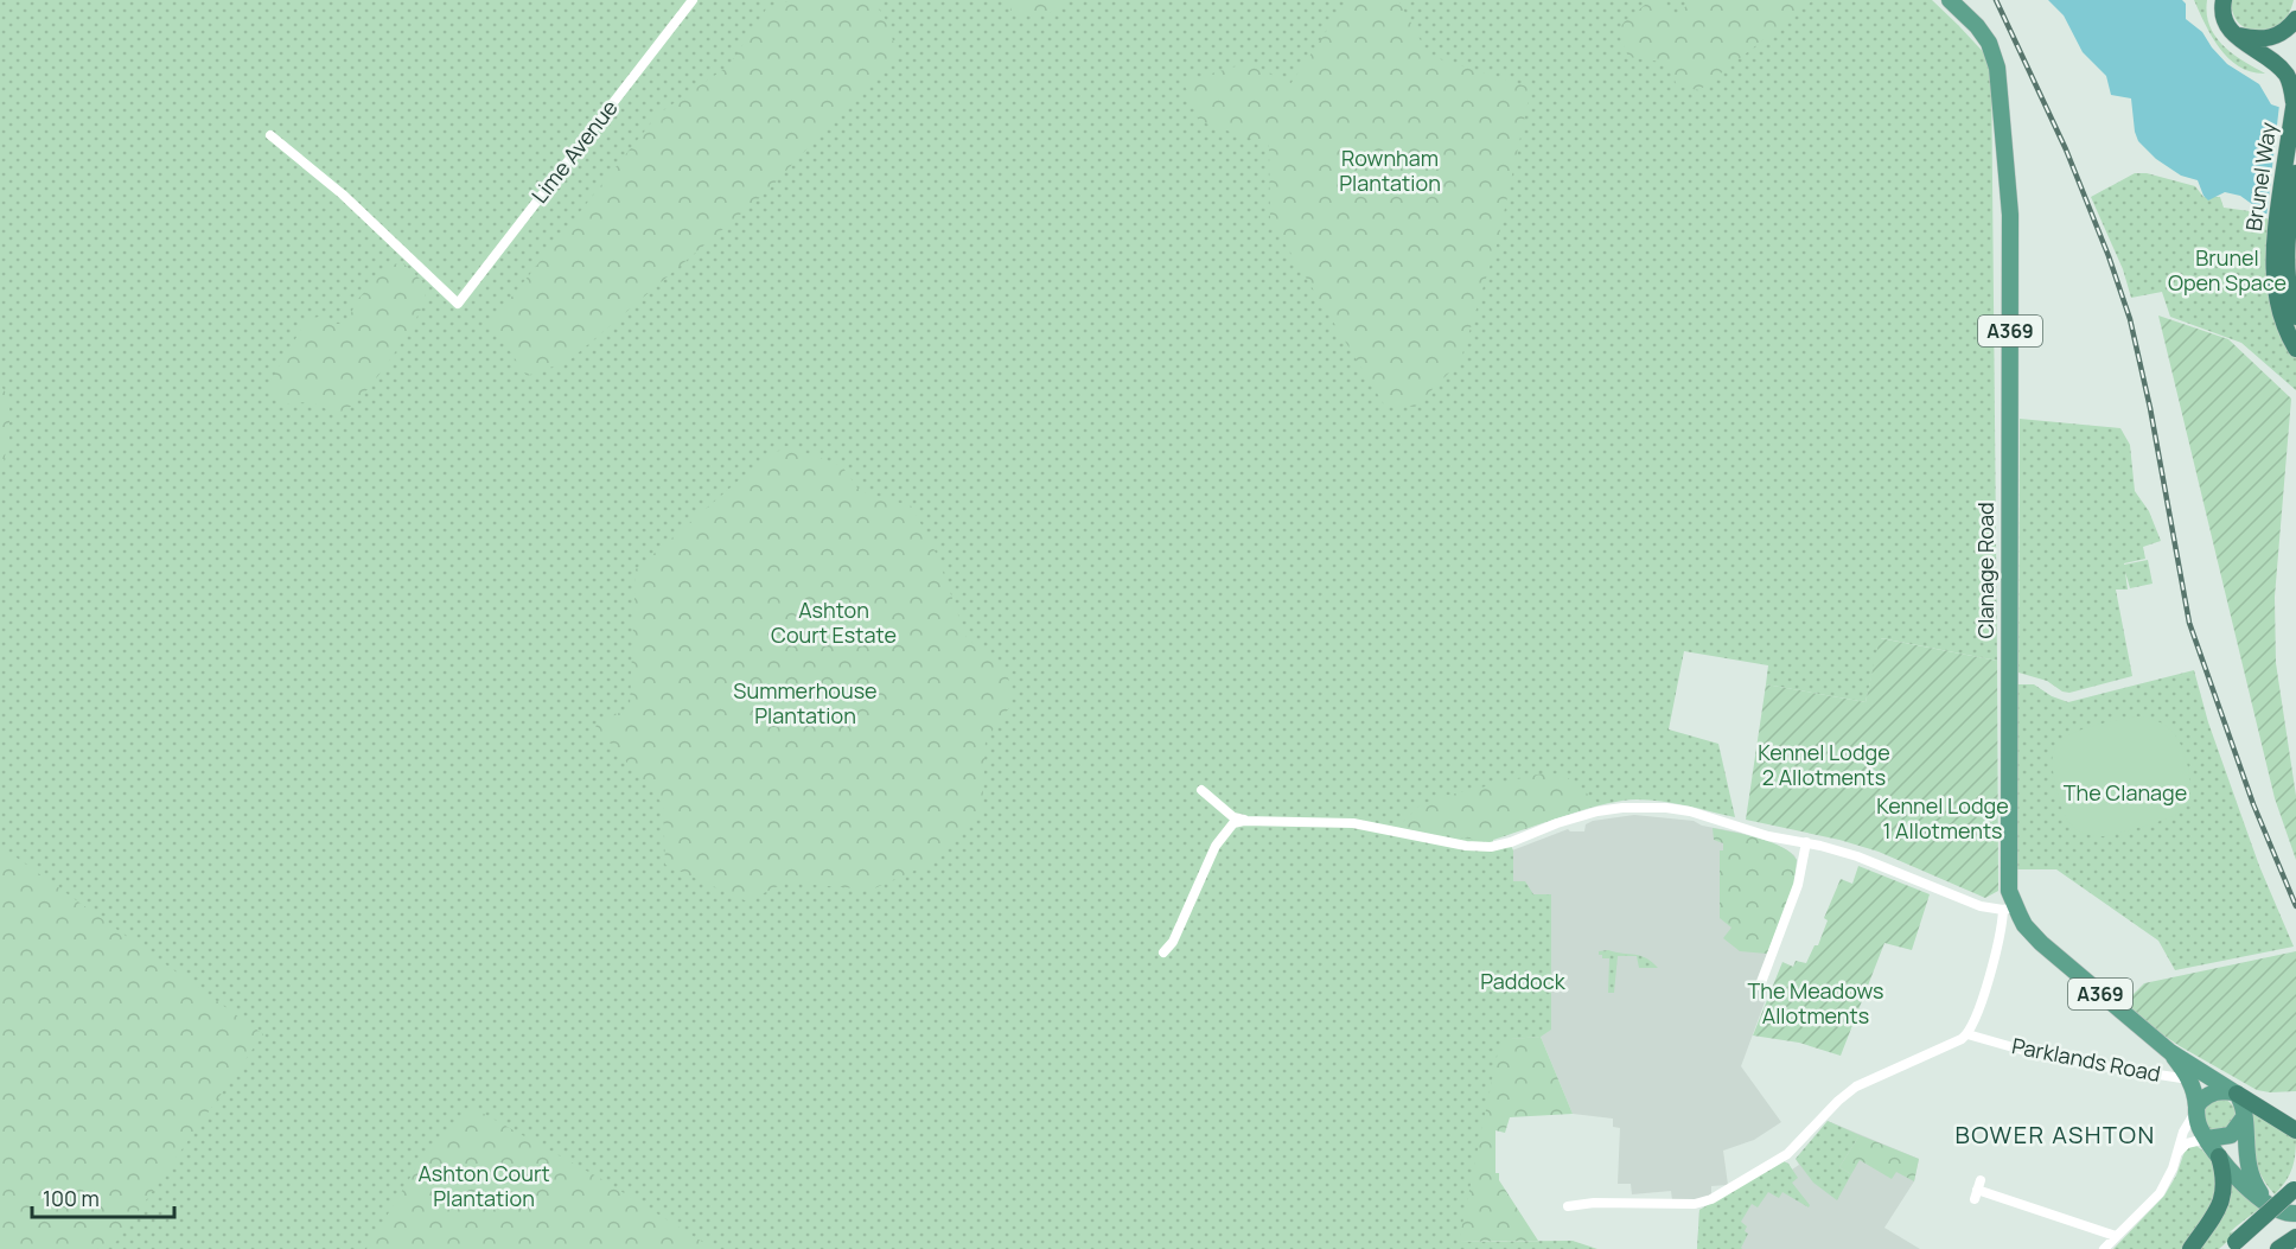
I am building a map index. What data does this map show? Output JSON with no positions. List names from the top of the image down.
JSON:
{
  "streets": {
    "highway": ["Brunel Way", "A369"],
    "main road": ["Clanage Road"],
    "street": ["Lime Avenue", "Parklands Road"]
  },
  "crossings": [
    ["A369", "Clanage Road"],
    ["Clanage Road", "Parklands Road"]
  ],
  "districts": ["BOWER ASHTON"],
  "parks": [
    "Rownham Plantation",
    "Brunel Open Space",
    "Ashton Court Estate",
    "Summerhouse Plantation",
    "Kennel Lodge 2 Allotments",
    "The Clanage",
    "Kennel Lodge 1 Allotments",
    "Paddock",
    "The Meadows Allotments",
    "Ashton Court Plantation"
  ],
  "scale_bar": "100 m"
}
